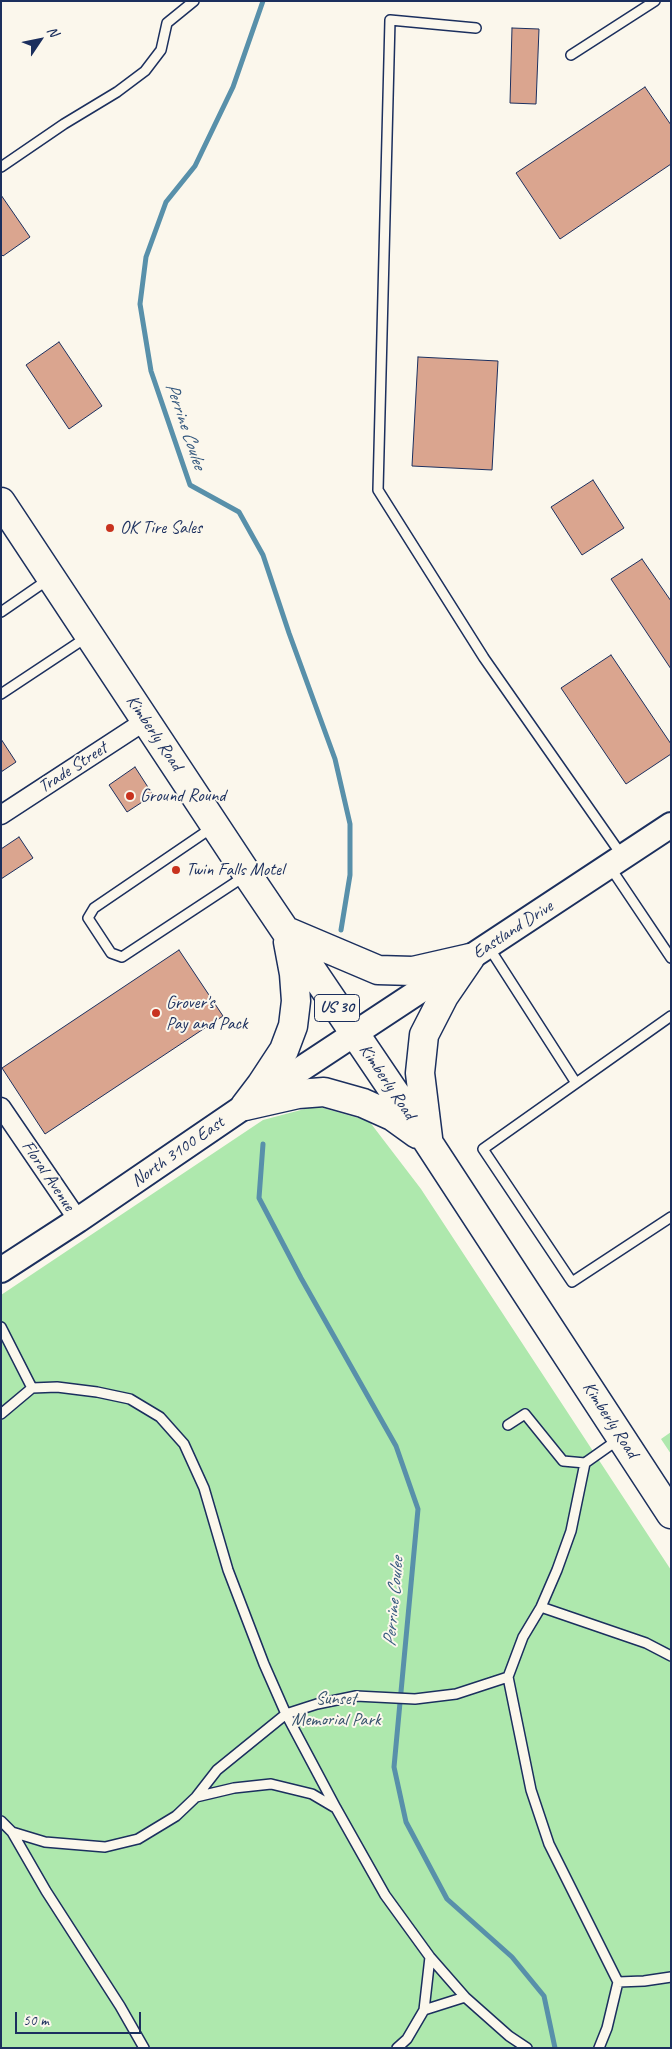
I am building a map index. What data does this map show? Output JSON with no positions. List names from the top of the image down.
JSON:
{
  "streets": {
    "main road": [
      "Kimberly Road",
      "Eastland Drive",
      "US 30",
      "North 3100 East"
    ],
    "street": ["Trade Street", "Floral Avenue"]
  },
  "crossings": [
    ["Kimberly Road", "Trade Street"],
    ["Kimberly Road", "Eastland Drive"],
    ["Kimberly Road", "North 3100 East"],
    ["Eastland Drive", "North 3100 East"],
    ["North 3100 East", "Floral Avenue"]
  ],
  "water": ["Perrine Coulee"],
  "parks": ["Sunset Memorial Park"],
  "places": [
    "OK Tire Sales",
    "Ground Round",
    "Twin Falls Motel",
    "Grover's Pay and Pack"
  ],
  "scale_bar": "50 m",
  "north": "top right"
}
